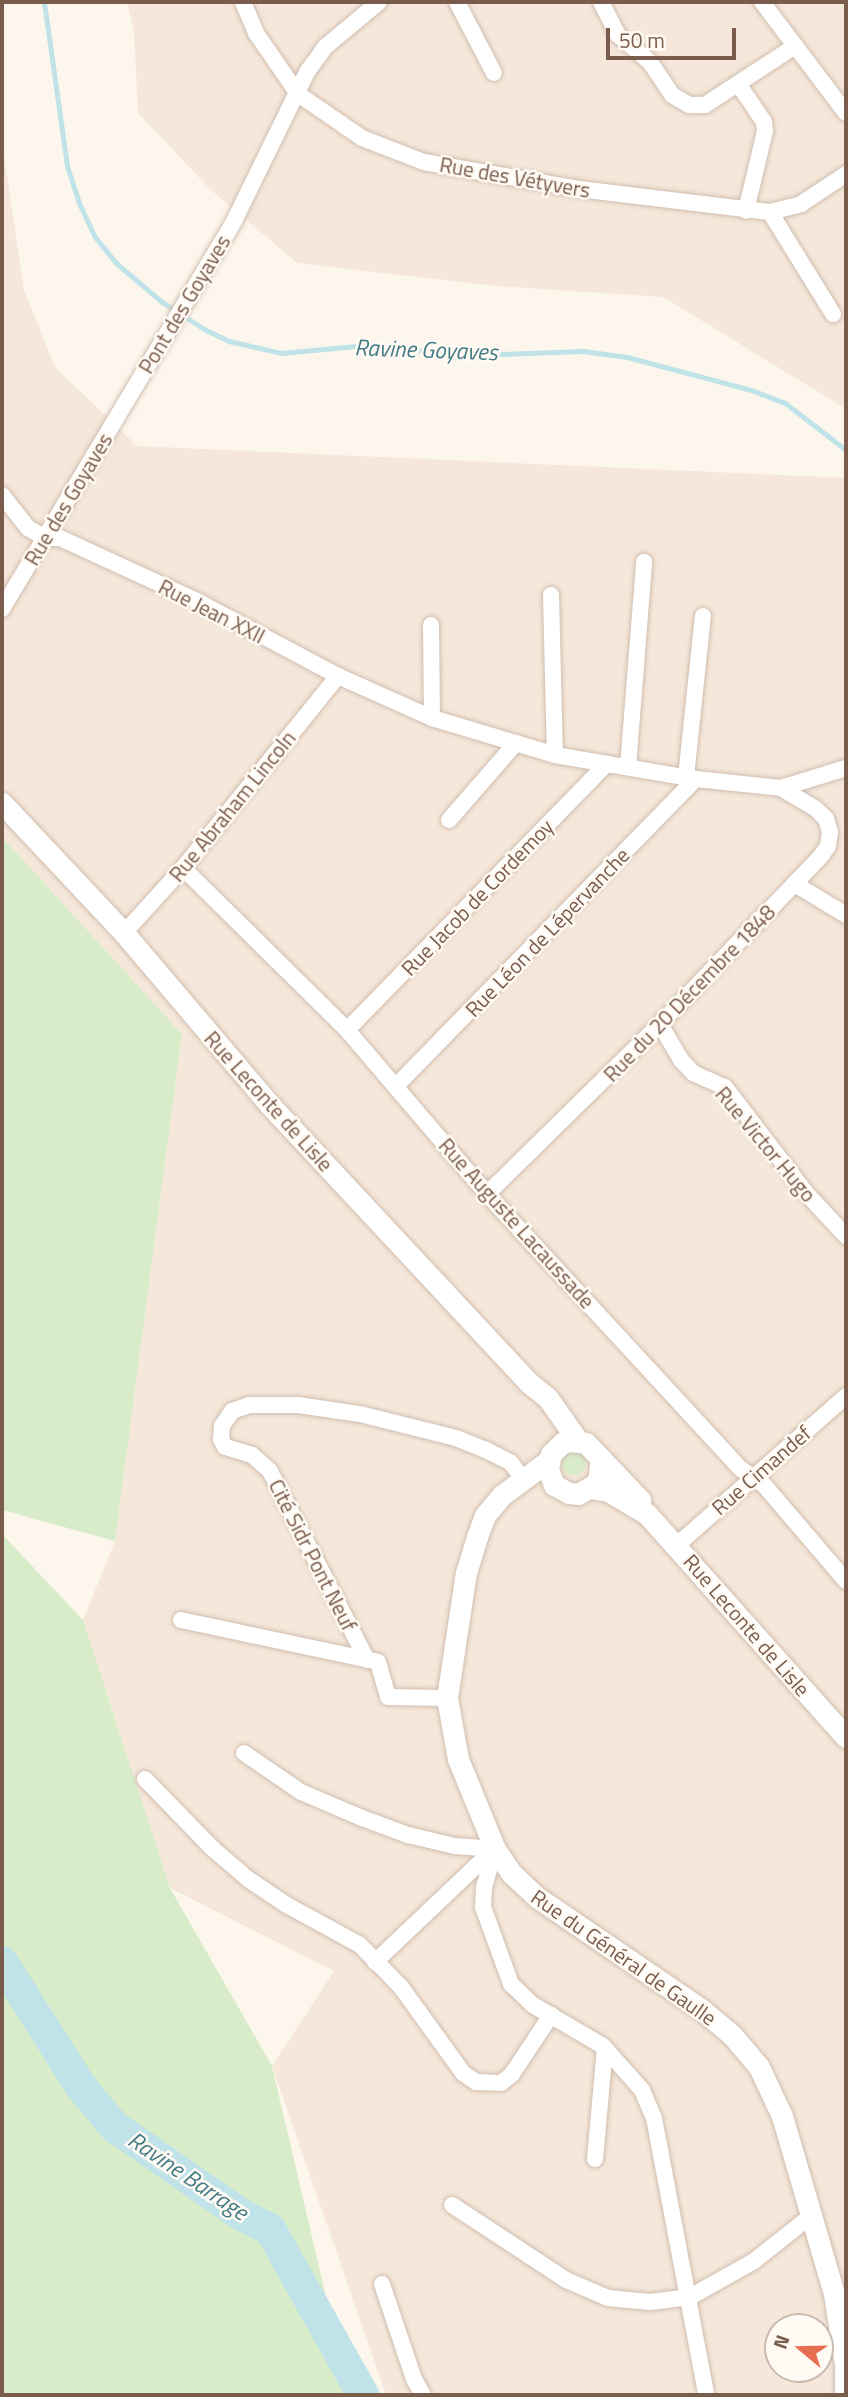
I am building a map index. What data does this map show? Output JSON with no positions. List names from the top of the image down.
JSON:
{
  "streets": {
    "main road": ["Rue Leconte de Lisle", "Rue du Général de Gaulle"],
    "street": [
      "Rue des Vétyvers",
      "Pont des Goyaves",
      "Rue des Goyaves",
      "Rue Jean XXII",
      "Rue Abraham Lincoln",
      "Rue Jacob de Cordemoy",
      "Rue Léon de Lépervanche",
      "Rue du 20 Décembre 1848",
      "Rue Victor Hugo",
      "Rue Auguste Lacaussade",
      "Rue Cimandef",
      "Cité Sidr Pont Neuf"
    ]
  },
  "crossings": [
    ["Rue des Vétyvers", "Pont des Goyaves"],
    ["Pont des Goyaves", "Rue des Goyaves"],
    ["Rue des Goyaves", "Rue Jean XXII"],
    ["Rue Jean XXII", "Rue Abraham Lincoln"],
    ["Rue Jean XXII", "Rue Jacob de Cordemoy"],
    ["Rue Jean XXII", "Rue Léon de Lépervanche"],
    ["Rue Jean XXII", "Rue du 20 Décembre 1848"],
    ["Rue Abraham Lincoln", "Rue Leconte de Lisle"],
    ["Rue Abraham Lincoln", "Rue Auguste Lacaussade"],
    ["Rue Jacob de Cordemoy", "Rue Auguste Lacaussade"],
    ["Rue Léon de Lépervanche", "Rue Auguste Lacaussade"],
    ["Rue du 20 Décembre 1848", "Rue Victor Hugo"],
    ["Rue du 20 Décembre 1848", "Rue Auguste Lacaussade"],
    ["Rue Leconte de Lisle", "Rue Cimandef"],
    ["Rue Leconte de Lisle", "Rue du Général de Gaulle"],
    ["Rue Auguste Lacaussade", "Rue Cimandef"],
    ["Cité Sidr Pont Neuf", "Rue du Général de Gaulle"]
  ],
  "water": ["Ravine Goyaves", "Ravine Barrage"],
  "scale_bar": "50 m",
  "north": "left"
}
